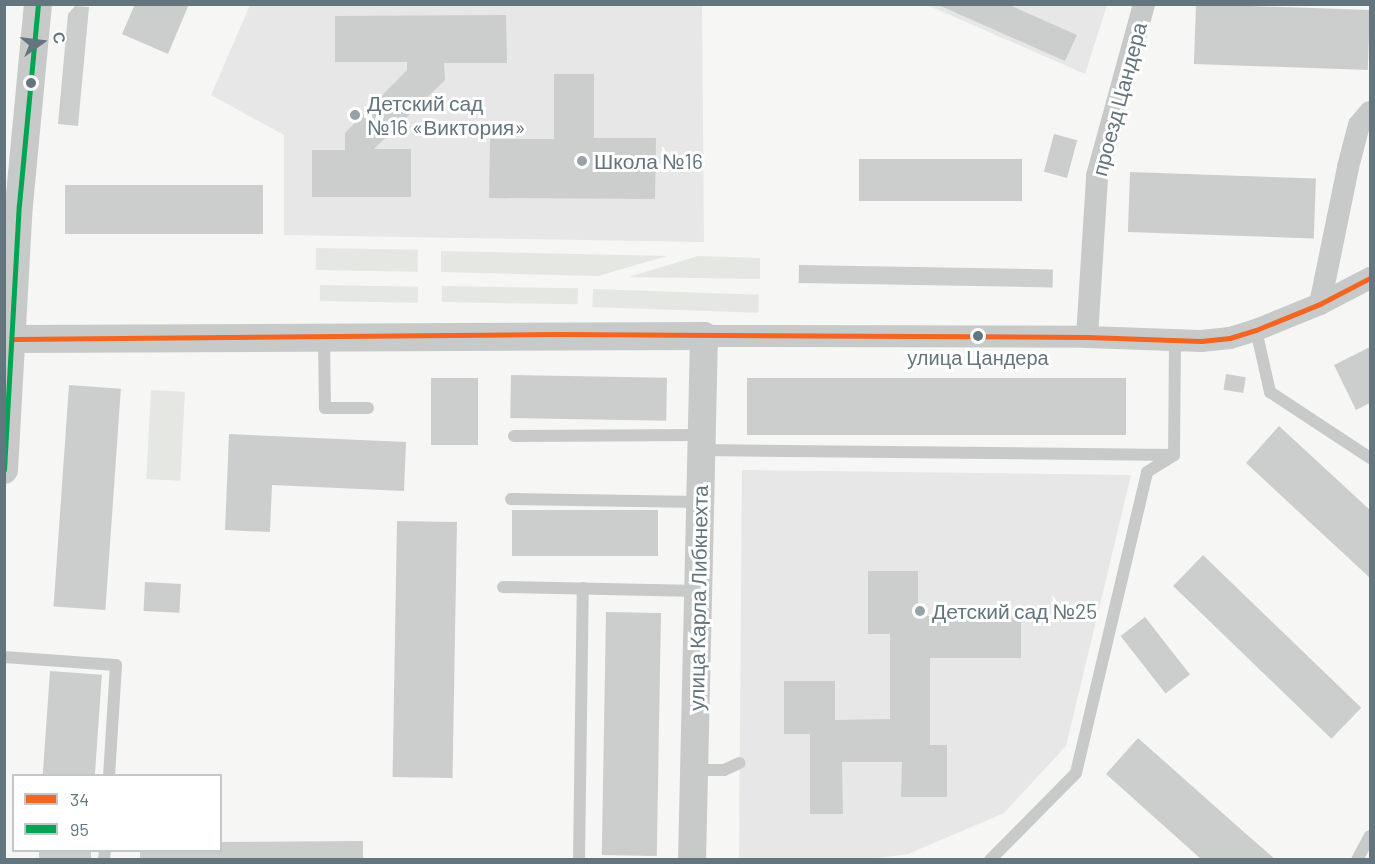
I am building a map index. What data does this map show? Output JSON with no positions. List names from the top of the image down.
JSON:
{
  "streets": {
    "street": ["проезд Цандера", "улица Карла Либкнехта"]
  },
  "places": [
    "Детский сад №16 «Виктория»",
    "Школа №16",
    "улица Цандера",
    "Детский сад №25"
  ],
  "lines": ["transit line 95", "transit line 34"],
  "legend": ["34", "95"],
  "north": "right"
}
